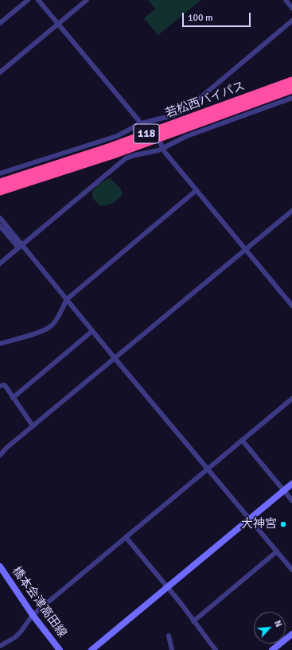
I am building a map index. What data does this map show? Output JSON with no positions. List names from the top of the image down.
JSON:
{
  "streets": {
    "highway": ["若松西バイパス", "118"],
    "street": ["橋本会津高田線"]
  },
  "places": ["大神宮"],
  "scale_bar": "100 m",
  "north": "top right"
}
